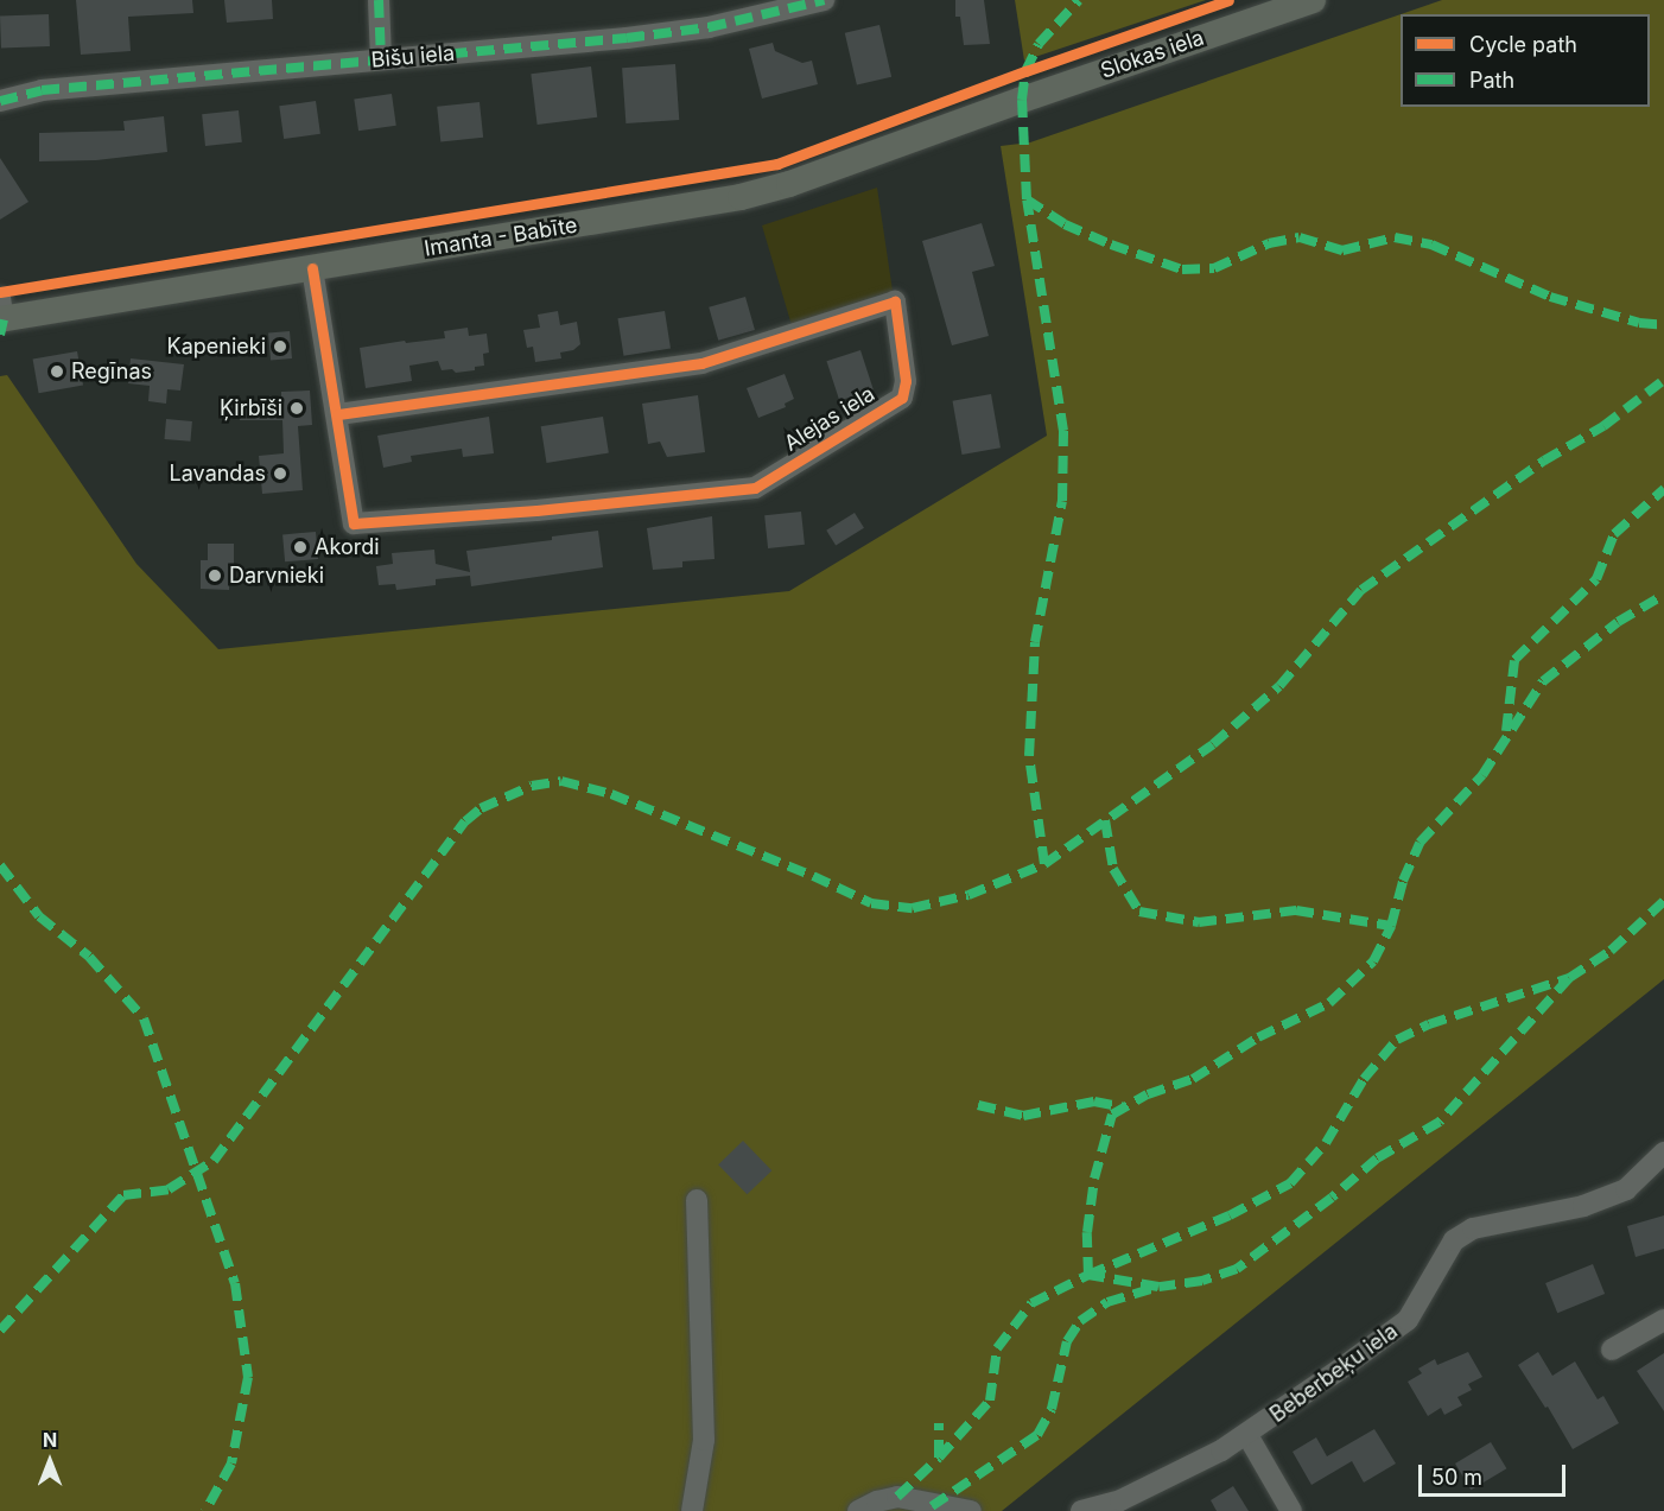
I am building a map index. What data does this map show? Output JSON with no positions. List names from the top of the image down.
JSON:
{
  "streets": {
    "main road": ["Slokas iela", "Imanta - Babīte"],
    "street": ["Bišu iela", "Alejas iela", "Beberbeķu iela"]
  },
  "crossings": [
    ["Slokas iela", "Imanta - Babīte"]
  ],
  "places": [
    "Kapenieki",
    "Regīnas",
    "Ķirbīši",
    "Lavandas",
    "Akordi",
    "Darvnieki"
  ],
  "legend": ["Cycle path", "Path"],
  "scale_bar": "50 m",
  "north": "top"
}
